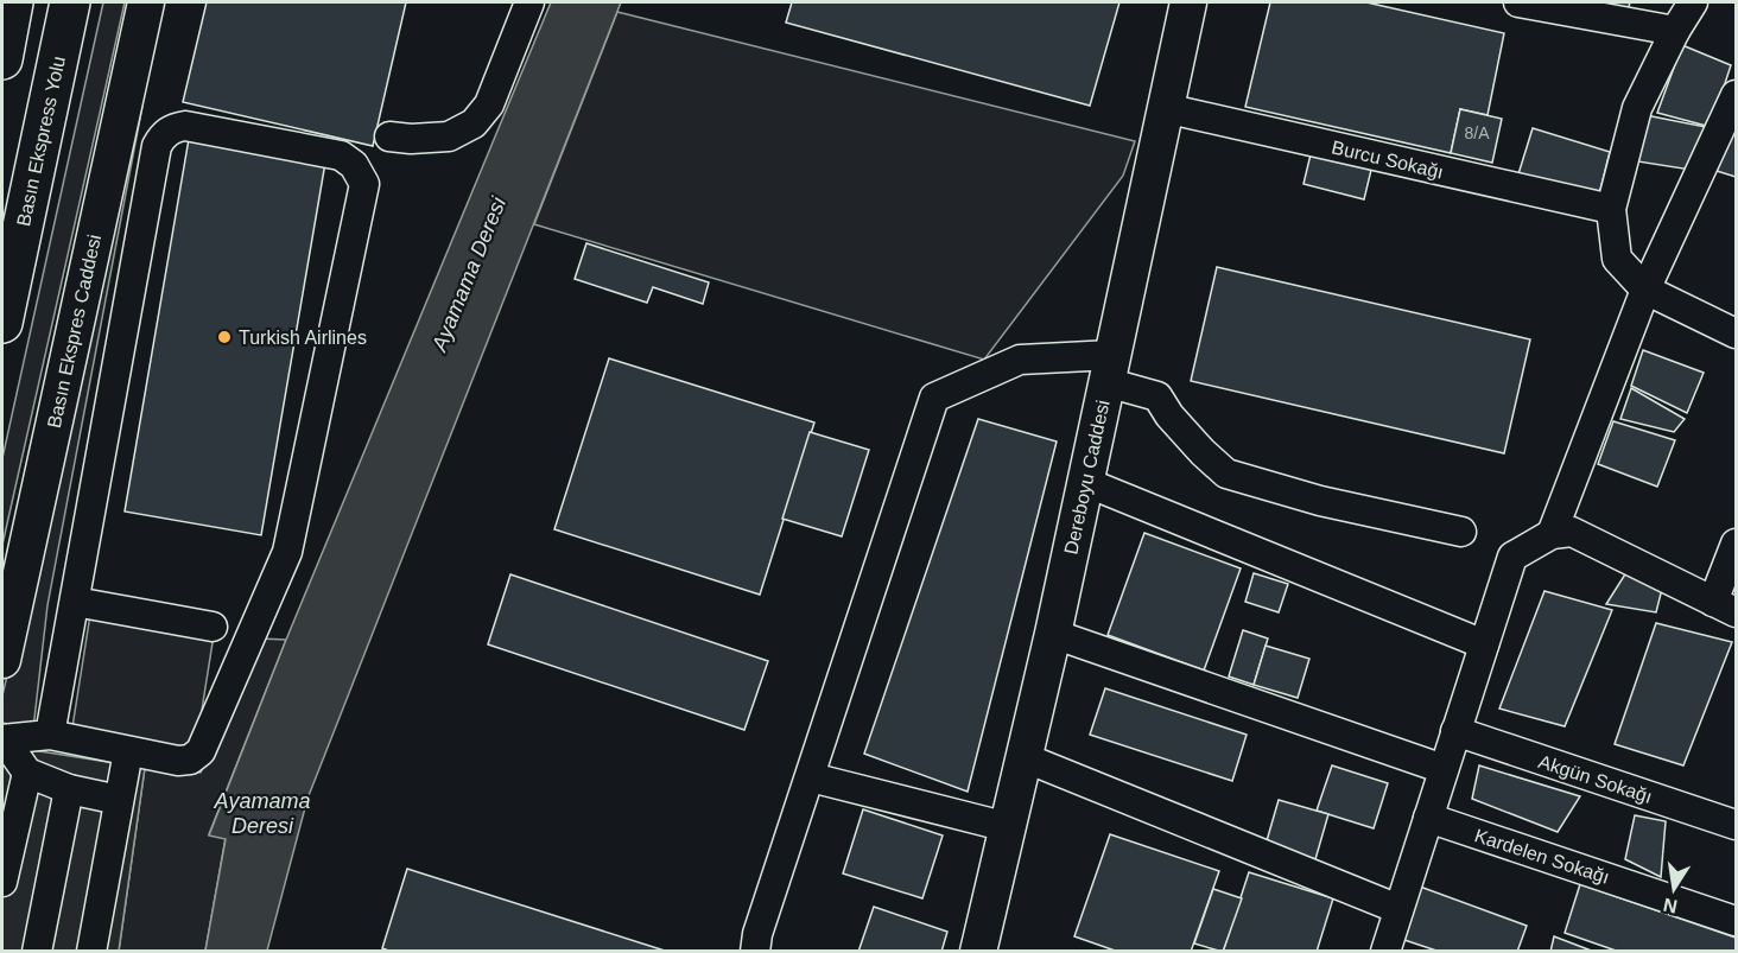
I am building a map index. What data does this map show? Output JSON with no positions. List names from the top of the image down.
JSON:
{
  "streets": {
    "highway": ["Basın Ekspress Yolu"],
    "main road": ["Basın Ekspres Caddesi", "Dereboyu Caddesi"],
    "street": ["Burcu Sokağı", "Akgün Sokağı", "Kardelen Sokağı"]
  },
  "crossings": [
    ["Burcu Sokağı", "Dereboyu Caddesi"]
  ],
  "water": ["Ayamama Deresi"],
  "places": ["Turkish Airlines"],
  "house_numbers": ["8/A"],
  "north": "bottom"
}
